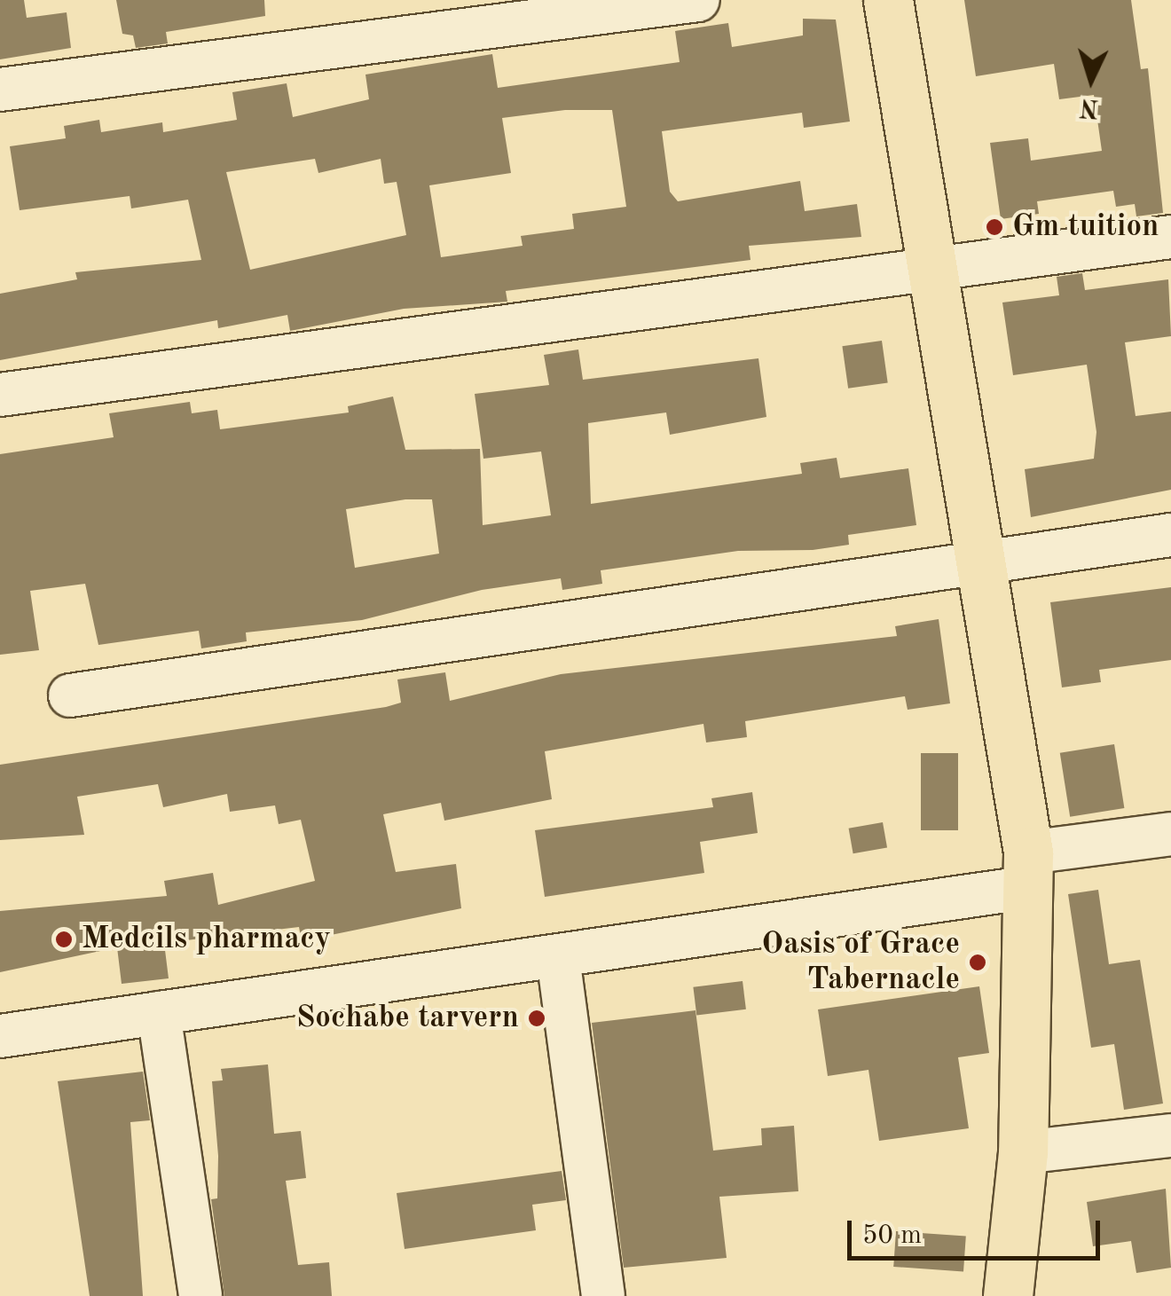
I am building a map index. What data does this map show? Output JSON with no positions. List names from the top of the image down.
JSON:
{
  "places": [
    "Gm tuition",
    "Medcils pharmacy",
    "Oasis of Grace Tabernacle",
    "Sochabe tarvern"
  ],
  "scale_bar": "50 m",
  "north": "bottom"
}
